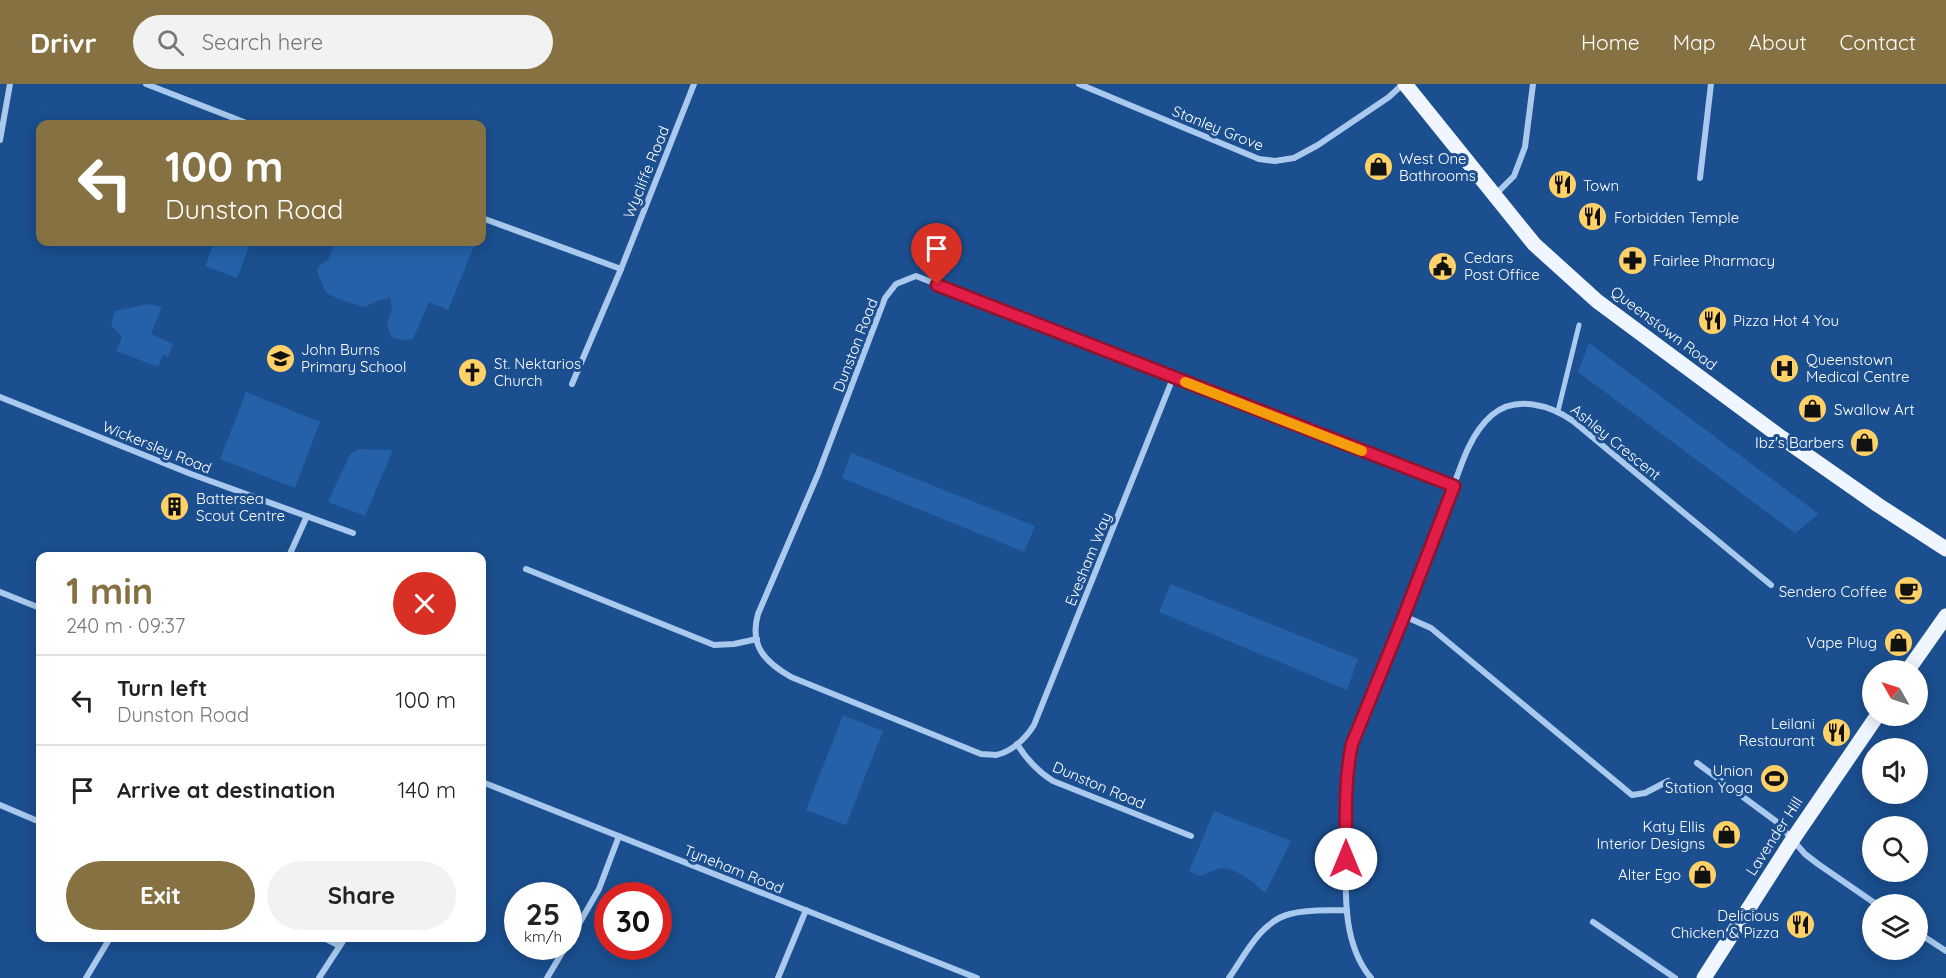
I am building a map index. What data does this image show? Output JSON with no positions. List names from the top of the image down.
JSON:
{
  "streets": {
    "main road": ["Queenstown Road", "Lavender Hill"],
    "street": [
      "Stanley Grove",
      "Wycliffe Road",
      "Dunston Road",
      "Ashley Crescent",
      "Wickersley Road",
      "Evesham Way",
      "Tyneham Road"
    ]
  },
  "crossings": [
    ["Stanley Grove", "Queenstown Road"],
    ["Dunston Road", "Ashley Crescent"],
    ["Dunston Road", "Evesham Way"]
  ],
  "places": {
    "shop": [
      "West One Bathrooms",
      "Swallow Art",
      "Ibz's Barbers",
      "Vape Plug",
      "Katy Ellis Interior Designs",
      "Alter Ego"
    ],
    "restaurant": [
      "Town",
      "Forbidden Temple",
      "Pizza Hot 4 You",
      "Leilani Restaurant",
      "Delicious Chicken & Pizza"
    ],
    "pharmacy": ["Fairlee Pharmacy"],
    "public building": ["Cedars Post Office"],
    "school or university": ["John Burns Primary School"],
    "hospital": ["Queenstown Medical Centre"],
    "church": ["St. Nektarios Church"],
    "building": ["Battersea Scout Centre"],
    "cafe": ["Sendero Coffee"],
    "sports": ["Union Station Yoga"]
  },
  "north": "top left",
  "page": {
    "header": "Drivr",
    "search": "Search here",
    "nav": [
      "Home",
      "Map",
      "About",
      "Contact"
    ],
    "turn": ["100 m", "Dunston Road"],
    "heading": ["1 min", "240 m · 09:37"],
    "list": [
      {
        "name": "Turn left",
        "note": "Dunston Road",
        "value": "100 m"
      },
      {
        "name": "Arrive at destination",
        "value": "140 m"
      }
    ],
    "buttons": ["Exit", "Share"],
    "speed": "25 km/h",
    "limit": "30"
  }
}
